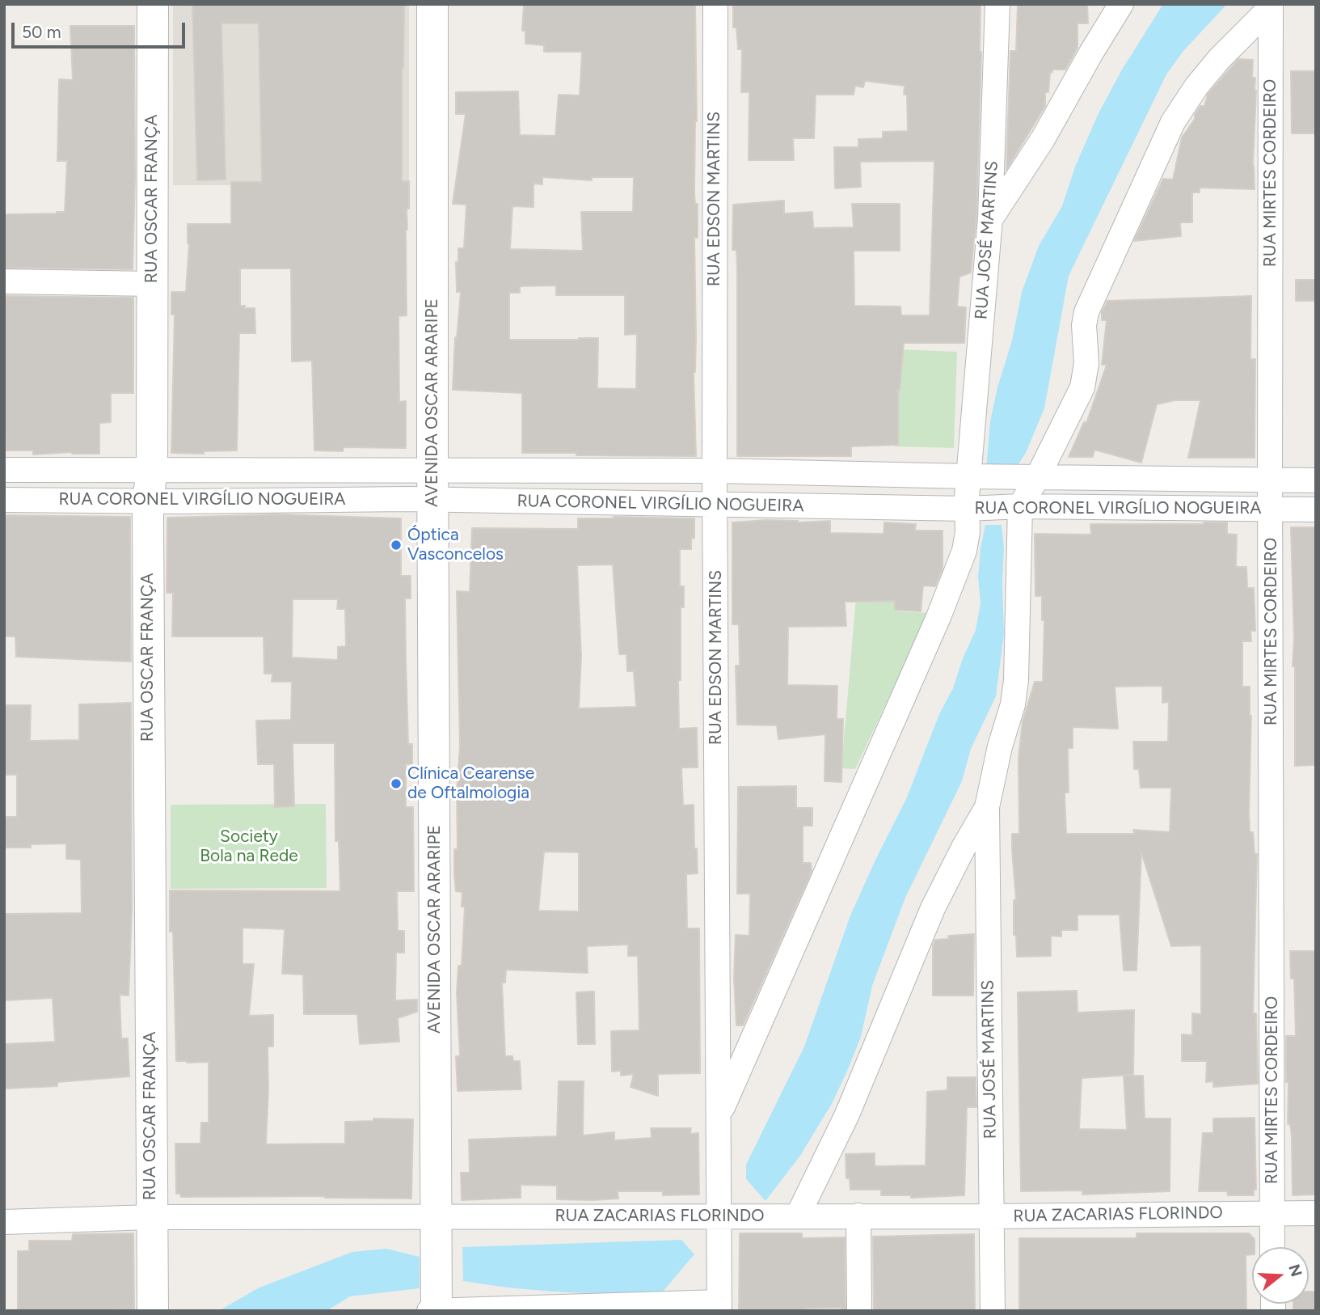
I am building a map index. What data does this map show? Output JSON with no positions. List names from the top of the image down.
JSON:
{
  "streets": {
    "street": [
      "RUA MIRTES CORDEIRO",
      "RUA OSCAR FRANÇA",
      "RUA EDSON MARTINS",
      "RUA JOSÉ MARTINS",
      "AVENIDA OSCAR ARARIPE",
      "RUA CORONEL VIRGÍLIO NOGUEIRA",
      "RUA ZACARIAS FLORINDO"
    ]
  },
  "crossings": [
    ["RUA MIRTES CORDEIRO", "RUA JOSÉ MARTINS"],
    ["RUA MIRTES CORDEIRO", "RUA CORONEL VIRGÍLIO NOGUEIRA"],
    ["RUA MIRTES CORDEIRO", "RUA ZACARIAS FLORINDO"],
    ["RUA OSCAR FRANÇA", "RUA CORONEL VIRGÍLIO NOGUEIRA"],
    ["RUA OSCAR FRANÇA", "RUA ZACARIAS FLORINDO"],
    ["RUA EDSON MARTINS", "RUA JOSÉ MARTINS"],
    ["RUA EDSON MARTINS", "RUA CORONEL VIRGÍLIO NOGUEIRA"],
    ["RUA EDSON MARTINS", "RUA ZACARIAS FLORINDO"],
    ["RUA JOSÉ MARTINS", "RUA CORONEL VIRGÍLIO NOGUEIRA"],
    ["RUA JOSÉ MARTINS", "RUA ZACARIAS FLORINDO"],
    ["AVENIDA OSCAR ARARIPE", "RUA CORONEL VIRGÍLIO NOGUEIRA"],
    ["AVENIDA OSCAR ARARIPE", "RUA ZACARIAS FLORINDO"]
  ],
  "parks": ["Society Bola na Rede"],
  "places": ["Óptica Vasconcelos", "Clínica Cearense de Oftalmologia"],
  "scale_bar": "50 m",
  "north": "right"
}
